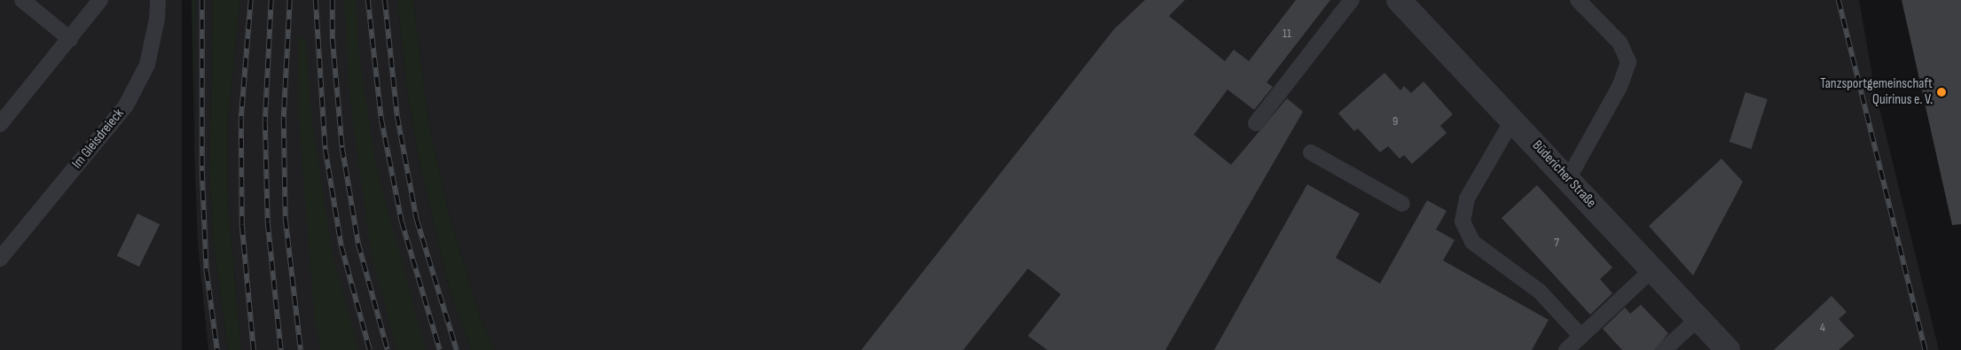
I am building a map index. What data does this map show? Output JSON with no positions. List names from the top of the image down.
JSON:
{
  "streets": {
    "street": ["Büdericher Straße"],
    "lane": ["Im Gleisdreieck"]
  },
  "places": ["Tanzsportgemeinschaft Quirinus e. V."],
  "house_numbers": [
    "11",
    "9",
    "7",
    "4"
  ]
}
